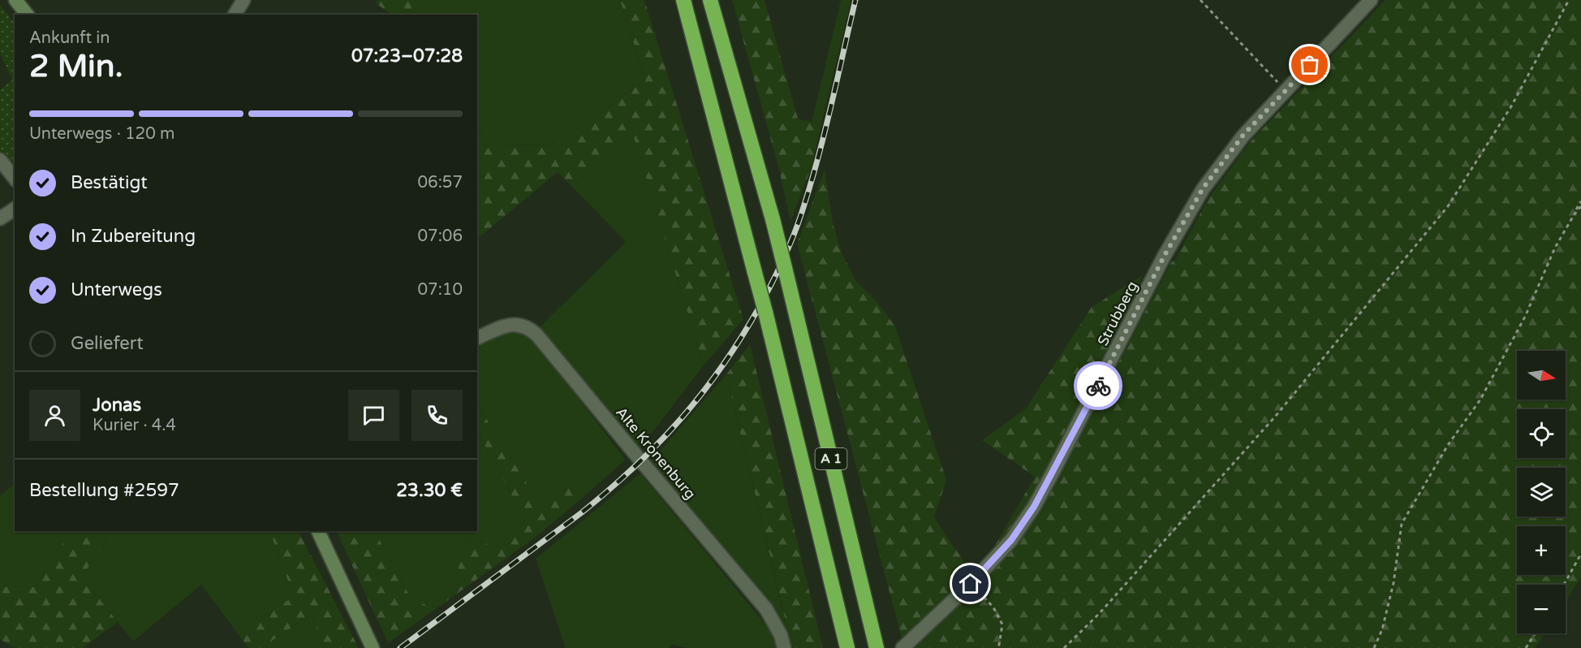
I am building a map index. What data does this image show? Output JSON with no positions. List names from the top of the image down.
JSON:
{
  "streets": {
    "highway": ["A 1"],
    "street": ["Strubberg", "Alte Kronenburg"]
  },
  "north": "right",
  "page": {
    "heading": ["2 Min.", "Ankunft in", "07:23–07:28"],
    "panel": [
      "Jonas",
      "Kurier · 4.4",
      "Bestellung #2597",
      "23.30 €"
    ],
    "bar": "Unterwegs · 120 m",
    "list": [
      ["Bestätigt", "06:57"],
      ["In Zubereitung", "07:06"],
      ["Unterwegs", "07:10"],
      "Geliefert"
    ],
    "map_buttons": ["+", "−"]
  }
}
